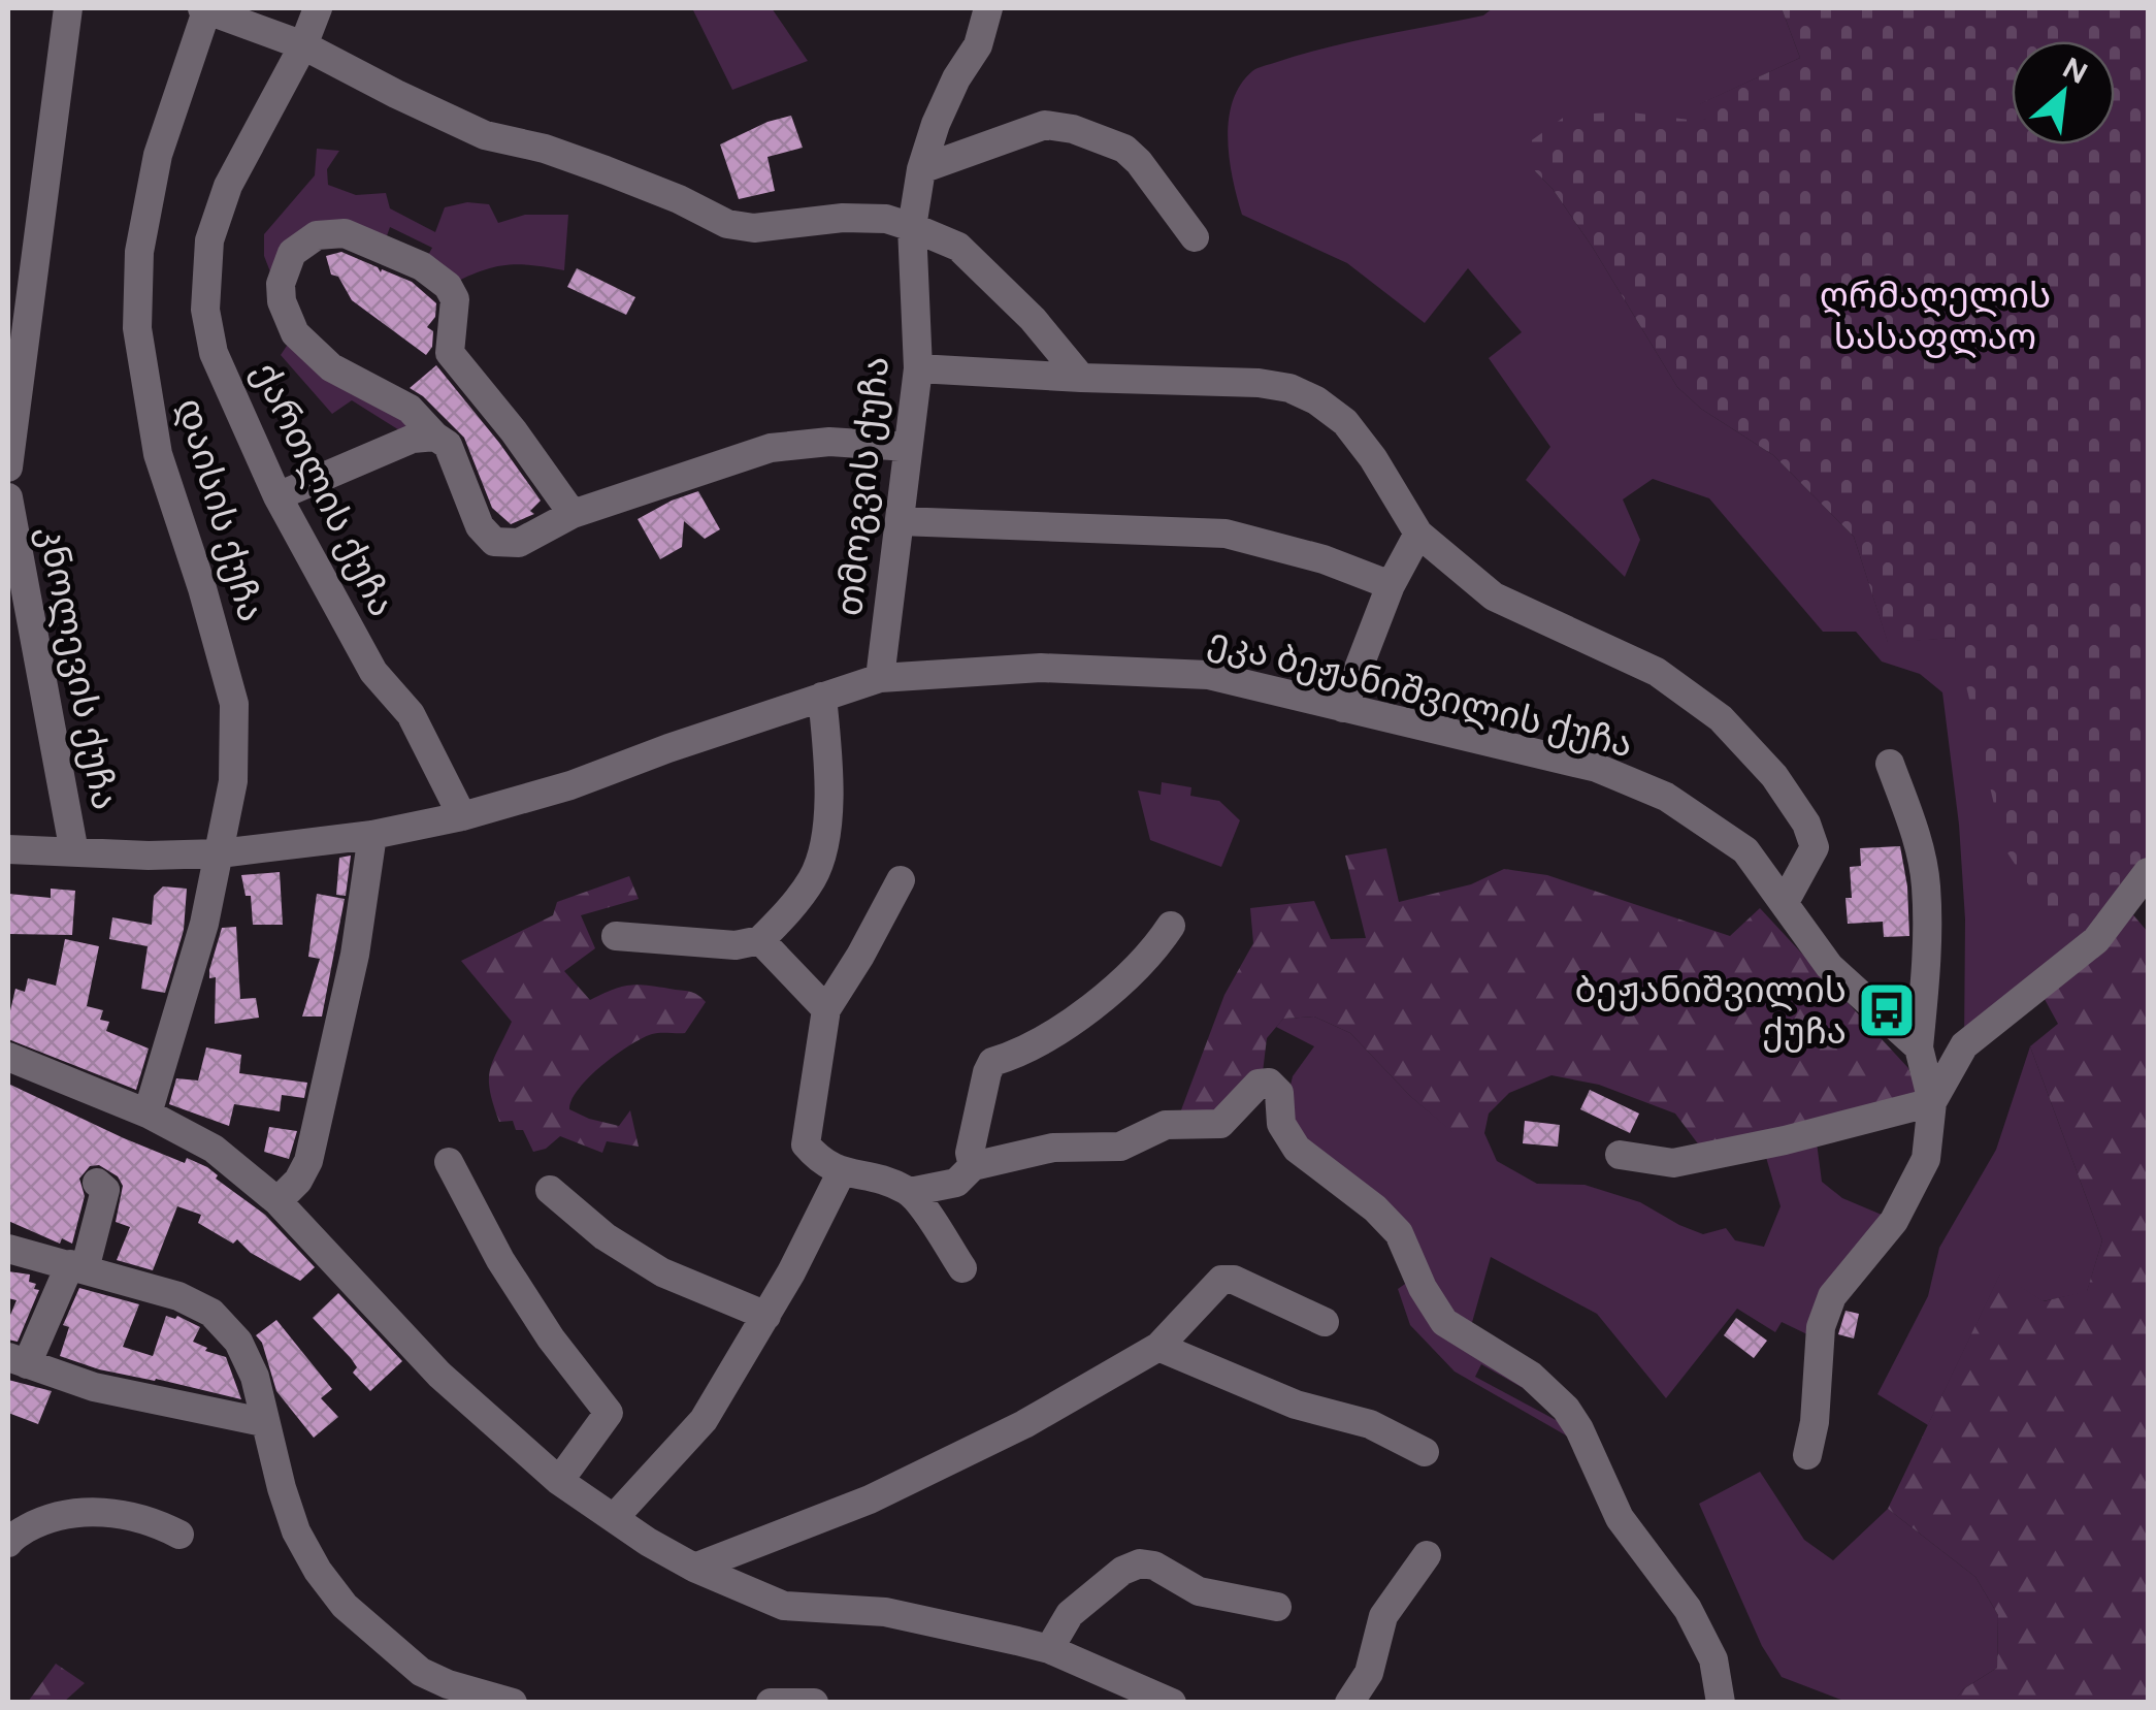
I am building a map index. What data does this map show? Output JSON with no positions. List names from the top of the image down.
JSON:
{
  "streets": {
    "street": [
      "თმოგვის ქუჩა",
      "ქართლის ქუჩა",
      "დაისის ქუჩა",
      "კნოლევის ქუჩა",
      "ეკა ბეჟანიშვილის ქუჩა"
    ]
  },
  "crossings": [
    ["თმოგვის ქუჩა", "ეკა ბეჟანიშვილის ქუჩა"],
    ["ქართლის ქუჩა", "ეკა ბეჟანიშვილის ქუჩა"],
    ["დაისის ქუჩა", "ეკა ბეჟანიშვილის ქუჩა"],
    ["კნოლევის ქუჩა", "ეკა ბეჟანიშვილის ქუჩა"]
  ],
  "parks": ["ღრმაღელის სასაფლაო"],
  "places": {
    "bus stop": ["ბეჟანიშვილის ქუჩა"]
  },
  "north": "top right"
}
